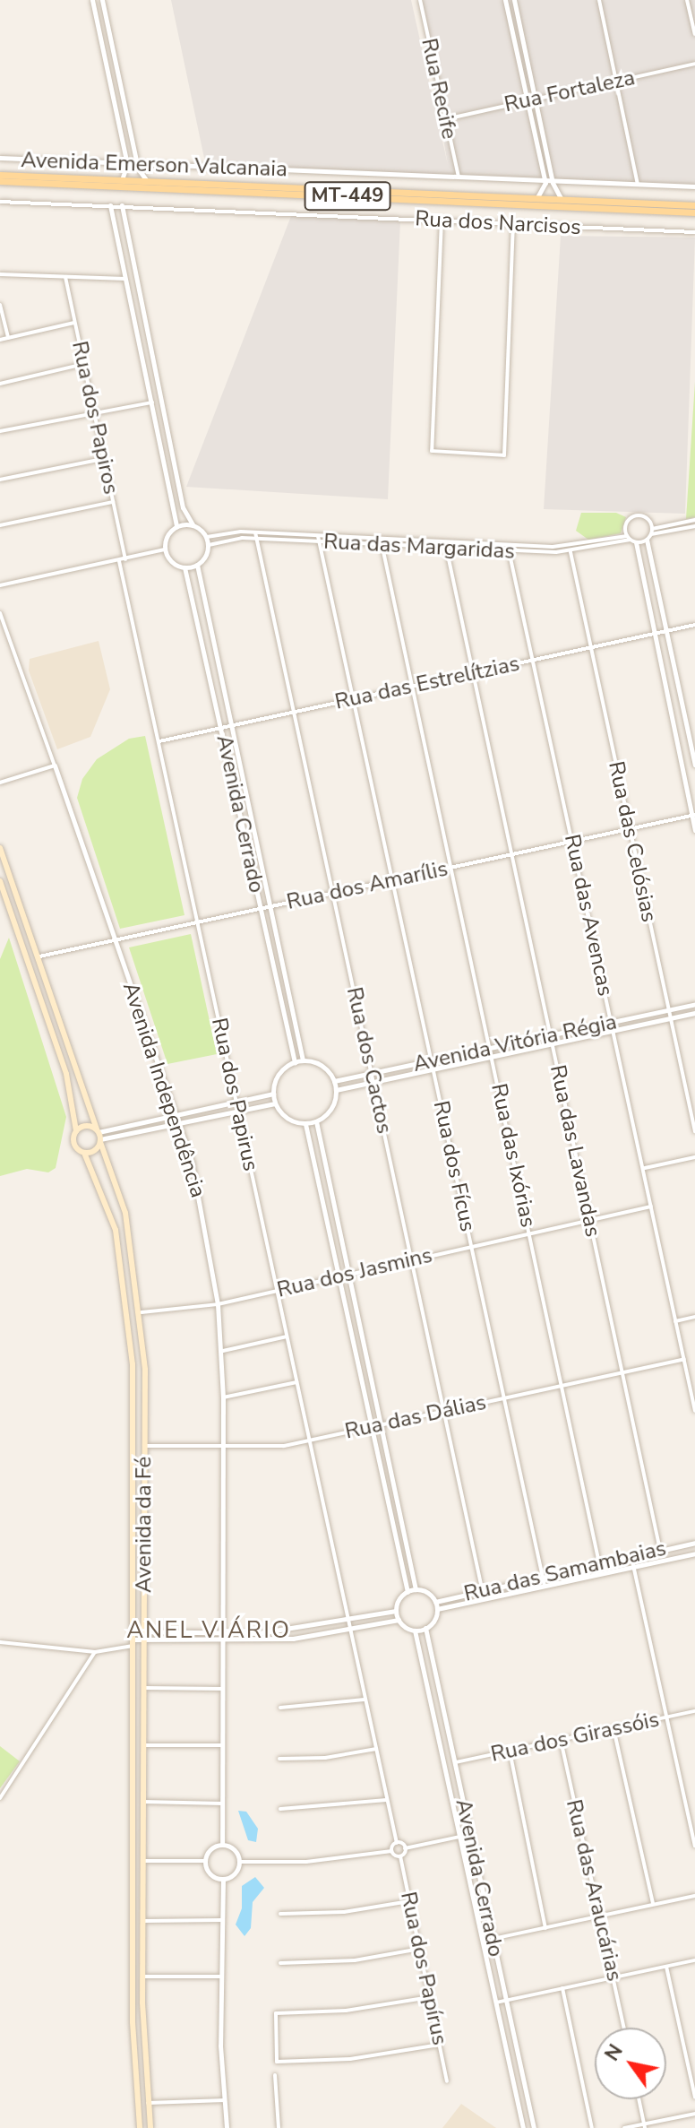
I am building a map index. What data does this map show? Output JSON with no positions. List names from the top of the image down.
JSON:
{
  "streets": {
    "main road": ["MT-449", "Avenida da Fé"],
    "street": [
      "Rua Recife",
      "Rua Fortaleza",
      "Avenida Emerson Valcanaia",
      "Rua dos Narcisos",
      "Rua dos Papiros",
      "Rua das Margaridas",
      "Rua das Estrelítzias",
      "Avenida Cerrado",
      "Rua das Celósias",
      "Rua dos Amarílis",
      "Rua das Avencas",
      "Avenida Vitória Régia",
      "Rua dos Cactos",
      "Avenida Independência",
      "Rua dos Papirus",
      "Rua das Lavandas",
      "Rua das Ixórias",
      "Rua dos Fícus",
      "Rua dos Jasmins",
      "Rua das Dálias",
      "Rua das Samambaias",
      "Rua dos Girassóis",
      "Rua das Araucárias",
      "Rua dos Papírus"
    ]
  },
  "crossings": [
    ["Rua Recife", "Rua Fortaleza"],
    ["Rua Recife", "Avenida Emerson Valcanaia"],
    ["Rua dos Papiros", "Rua dos Papirus"],
    ["Rua das Margaridas", "Avenida Cerrado"],
    ["Rua das Margaridas", "Rua das Celósias"],
    ["Rua das Margaridas", "Rua das Avencas"],
    ["Rua das Margaridas", "Rua dos Cactos"],
    ["Rua das Margaridas", "Rua das Lavandas"],
    ["Rua das Margaridas", "Rua das Ixórias"],
    ["Rua das Margaridas", "Rua dos Fícus"],
    ["Rua das Estrelítzias", "Avenida Cerrado"],
    ["Rua das Estrelítzias", "Rua das Celósias"],
    ["Rua das Estrelítzias", "Rua das Avencas"],
    ["Rua das Estrelítzias", "Rua dos Cactos"],
    ["Rua das Estrelítzias", "Rua dos Papirus"],
    ["Rua das Estrelítzias", "Rua das Lavandas"],
    ["Rua das Estrelítzias", "Rua das Ixórias"],
    ["Rua das Estrelítzias", "Rua dos Fícus"],
    ["Avenida Cerrado", "Rua dos Amarílis"],
    ["Avenida Cerrado", "Avenida Vitória Régia"],
    ["Avenida Cerrado", "Rua das Samambaias"],
    ["Avenida Cerrado", "Rua dos Girassóis"],
    ["Rua das Celósias", "Rua dos Amarílis"],
    ["Rua das Celósias", "Avenida Vitória Régia"],
    ["Rua dos Amarílis", "Rua das Avencas"],
    ["Rua dos Amarílis", "Rua dos Cactos"],
    ["Rua dos Amarílis", "Avenida Independência"],
    ["Rua dos Amarílis", "Rua dos Papirus"],
    ["Rua dos Amarílis", "Rua das Lavandas"],
    ["Rua dos Amarílis", "Rua das Ixórias"],
    ["Rua dos Amarílis", "Rua dos Fícus"],
    ["Rua dos Amarílis", "Avenida da Fé"],
    ["Rua das Avencas", "Avenida Vitória Régia"],
    ["Rua das Avencas", "Rua dos Jasmins"],
    ["Rua das Avencas", "Rua das Dálias"],
    ["Avenida Vitória Régia", "Rua dos Cactos"],
    ["Avenida Vitória Régia", "Rua das Lavandas"],
    ["Avenida Vitória Régia", "Rua das Ixórias"],
    ["Avenida Vitória Régia", "Rua dos Fícus"],
    ["Rua dos Cactos", "Rua dos Jasmins"],
    ["Rua dos Cactos", "Rua das Dálias"],
    ["Rua dos Cactos", "Rua das Samambaias"],
    ["Avenida Independência", "Rua dos Jasmins"],
    ["Avenida Independência", "Rua das Dálias"],
    ["Rua dos Papirus", "Rua dos Jasmins"],
    ["Rua dos Papirus", "Rua das Dálias"],
    ["Rua das Lavandas", "Rua dos Jasmins"],
    ["Rua das Lavandas", "Rua das Dálias"],
    ["Rua das Lavandas", "Rua das Samambaias"],
    ["Rua das Ixórias", "Rua dos Jasmins"],
    ["Rua das Ixórias", "Rua das Dálias"],
    ["Rua das Ixórias", "Rua das Samambaias"],
    ["Rua dos Fícus", "Rua dos Jasmins"],
    ["Rua dos Fícus", "Rua das Dálias"],
    ["Rua dos Fícus", "Rua das Samambaias"],
    ["Rua dos Jasmins", "Avenida da Fé"],
    ["Rua das Dálias", "Avenida da Fé"],
    ["Rua dos Girassóis", "Rua das Araucárias"]
  ],
  "districts": ["ANEL VIÁRIO"],
  "north": "top left"
}
